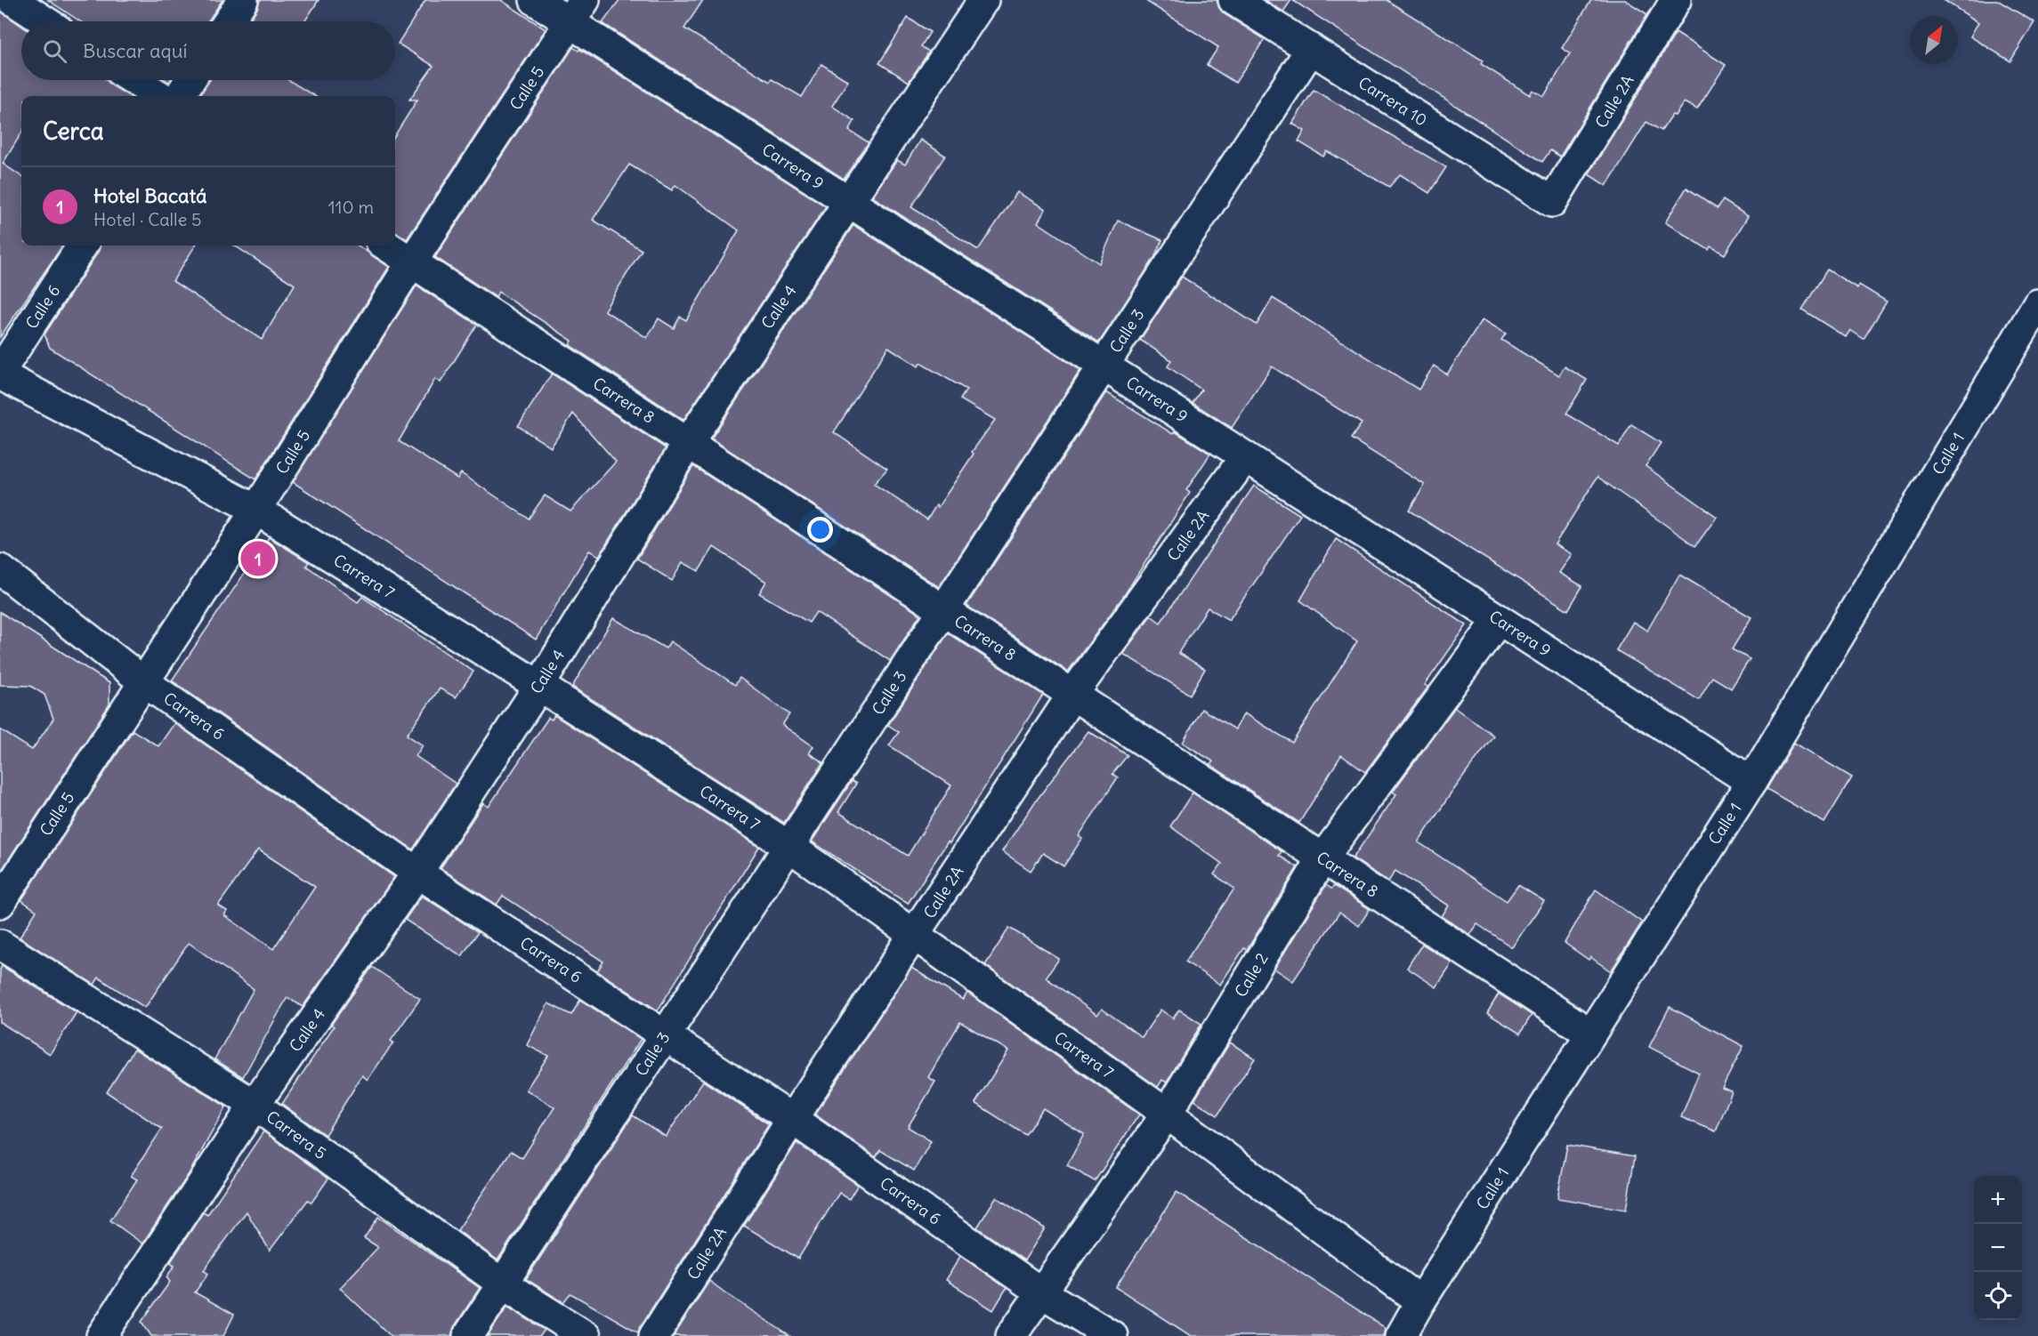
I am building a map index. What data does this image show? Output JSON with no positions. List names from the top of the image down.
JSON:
{
  "streets": {
    "street": [
      "Calle 5",
      "Carrera 10",
      "Calle 2A",
      "Carrera 9",
      "Calle 6",
      "Calle 4",
      "Calle 3",
      "Carrera 8",
      "Calle 1",
      "Carrera 7",
      "Carrera 6",
      "Calle 2",
      "Carrera 5"
    ]
  },
  "crossings": [
    ["Calle 5", "Carrera 9"],
    ["Calle 5", "Carrera 8"],
    ["Calle 5", "Carrera 7"],
    ["Calle 5", "Carrera 6"],
    ["Carrera 10", "Calle 2A"],
    ["Carrera 10", "Calle 3"],
    ["Calle 2A", "Carrera 9"],
    ["Calle 2A", "Carrera 8"],
    ["Calle 2A", "Carrera 7"],
    ["Calle 2A", "Carrera 6"],
    ["Carrera 9", "Calle 4"],
    ["Carrera 9", "Calle 3"],
    ["Carrera 9", "Calle 1"],
    ["Carrera 9", "Calle 2"],
    ["Calle 6", "Carrera 7"],
    ["Calle 4", "Carrera 8"],
    ["Calle 4", "Carrera 7"],
    ["Calle 4", "Carrera 6"],
    ["Calle 4", "Carrera 5"],
    ["Calle 3", "Carrera 8"],
    ["Calle 3", "Carrera 7"],
    ["Calle 3", "Carrera 6"],
    ["Calle 3", "Carrera 5"],
    ["Carrera 8", "Calle 1"],
    ["Carrera 8", "Calle 2"],
    ["Calle 1", "Carrera 7"],
    ["Carrera 7", "Calle 2"],
    ["Carrera 6", "Calle 2"]
  ],
  "north": "top right",
  "page": {
    "search": "Buscar aquí",
    "heading": "Cerca",
    "list": [
      {
        "mark": "1",
        "name": "Hotel Bacatá",
        "note": "Hotel · Calle 5",
        "value": "110 m"
      }
    ],
    "pins": "1",
    "map_buttons": ["+", "−"]
  }
}
